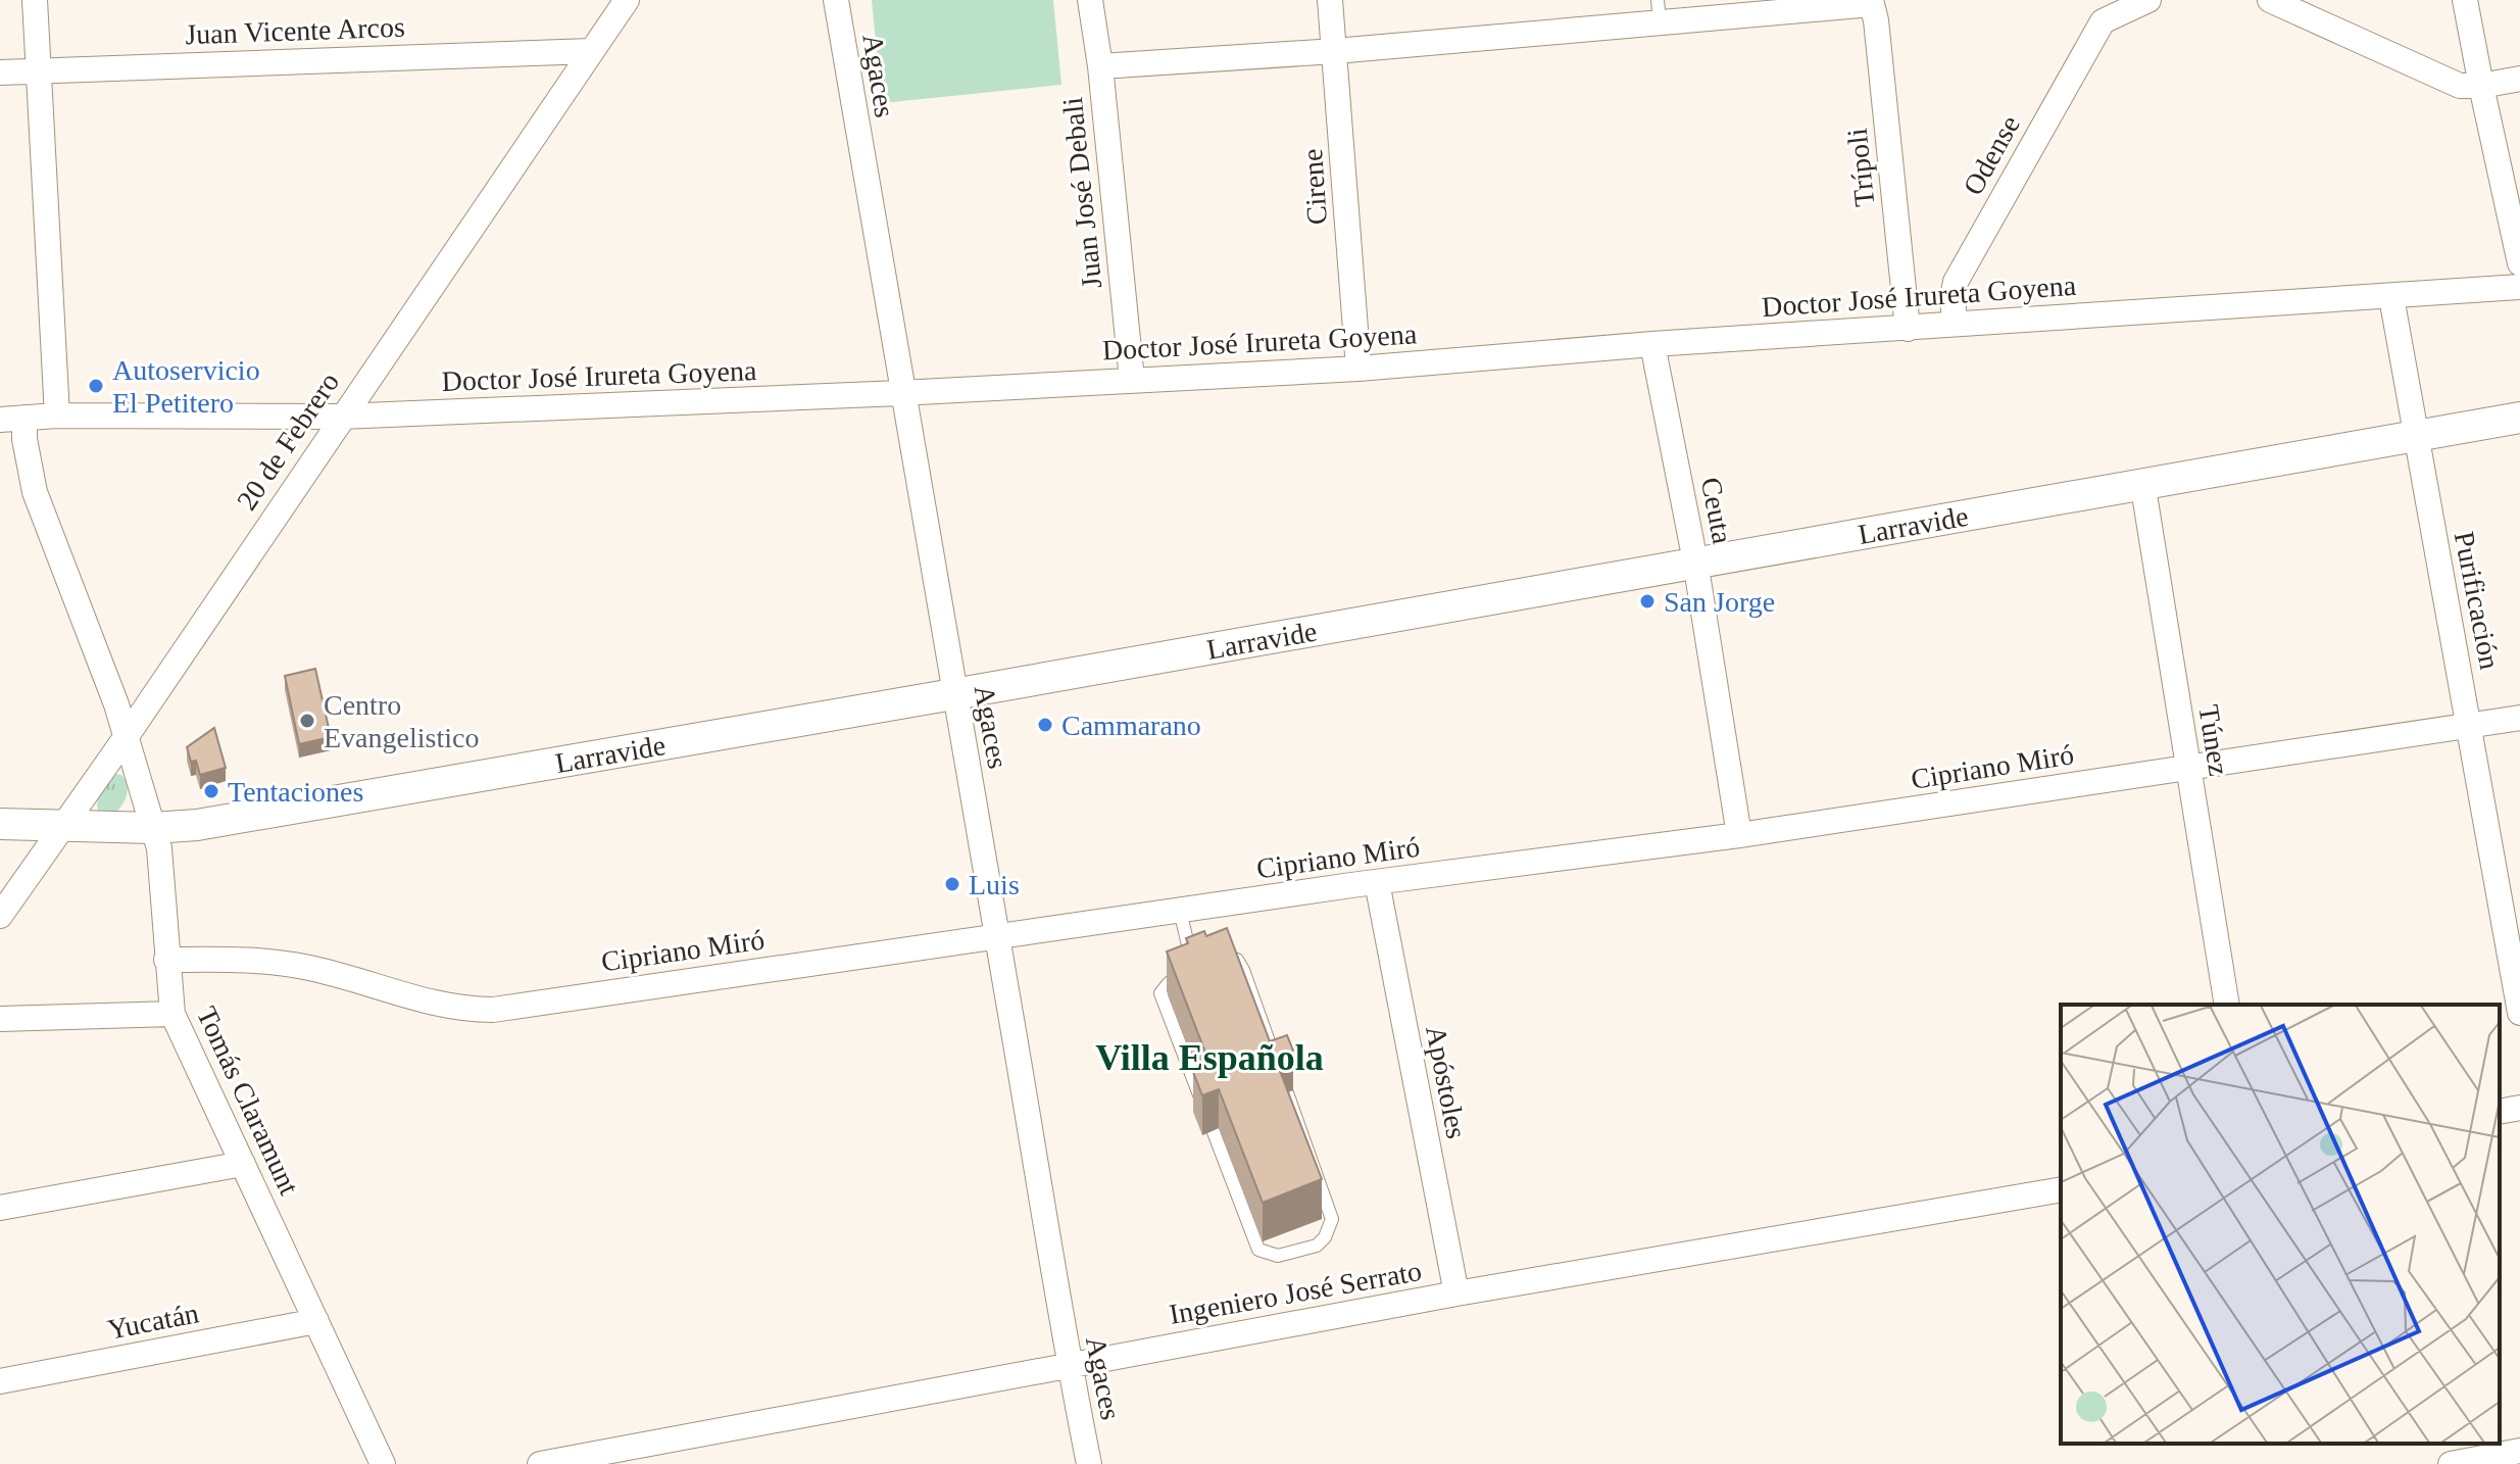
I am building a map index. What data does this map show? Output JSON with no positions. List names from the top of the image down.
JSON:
{
  "streets": {
    "street": [
      "Juan Vicente Arcos",
      "Agaces",
      "Odense",
      "Trípoli",
      "Cirene",
      "Juan José Debali",
      "Doctor José Irureta Goyena",
      "20 de Febrero",
      "Ceuta",
      "Larravide",
      "Purificación",
      "Túnez",
      "Cipriano Miró",
      "Apóstoles",
      "Tomás Claramunt",
      "Ingeniero José Serrato",
      "Yucatán"
    ]
  },
  "crossings": [
    ["Juan Vicente Arcos", "20 de Febrero"],
    ["Agaces", "Doctor José Irureta Goyena"],
    ["Agaces", "Larravide"],
    ["Agaces", "Cipriano Miró"],
    ["Agaces", "Ingeniero José Serrato"],
    ["Odense", "Doctor José Irureta Goyena"],
    ["Trípoli", "Doctor José Irureta Goyena"],
    ["Cirene", "Doctor José Irureta Goyena"],
    ["Juan José Debali", "Doctor José Irureta Goyena"],
    ["Doctor José Irureta Goyena", "20 de Febrero"],
    ["Doctor José Irureta Goyena", "Ceuta"],
    ["Doctor José Irureta Goyena", "Purificación"],
    ["Doctor José Irureta Goyena", "Tomás Claramunt"],
    ["20 de Febrero", "Larravide"],
    ["20 de Febrero", "Tomás Claramunt"],
    ["Ceuta", "Larravide"],
    ["Ceuta", "Cipriano Miró"],
    ["Larravide", "Purificación"],
    ["Larravide", "Túnez"],
    ["Larravide", "Tomás Claramunt"],
    ["Purificación", "Cipriano Miró"],
    ["Túnez", "Cipriano Miró"],
    ["Cipriano Miró", "Apóstoles"],
    ["Cipriano Miró", "Tomás Claramunt"],
    ["Apóstoles", "Ingeniero José Serrato"],
    ["Tomás Claramunt", "Yucatán"]
  ],
  "districts": ["Villa Española"],
  "places": [
    "Autoservicio El Petitero",
    "San Jorge",
    "Centro Evangelistico",
    "Cammarano",
    "Tentaciones",
    "Luis"
  ]
}
